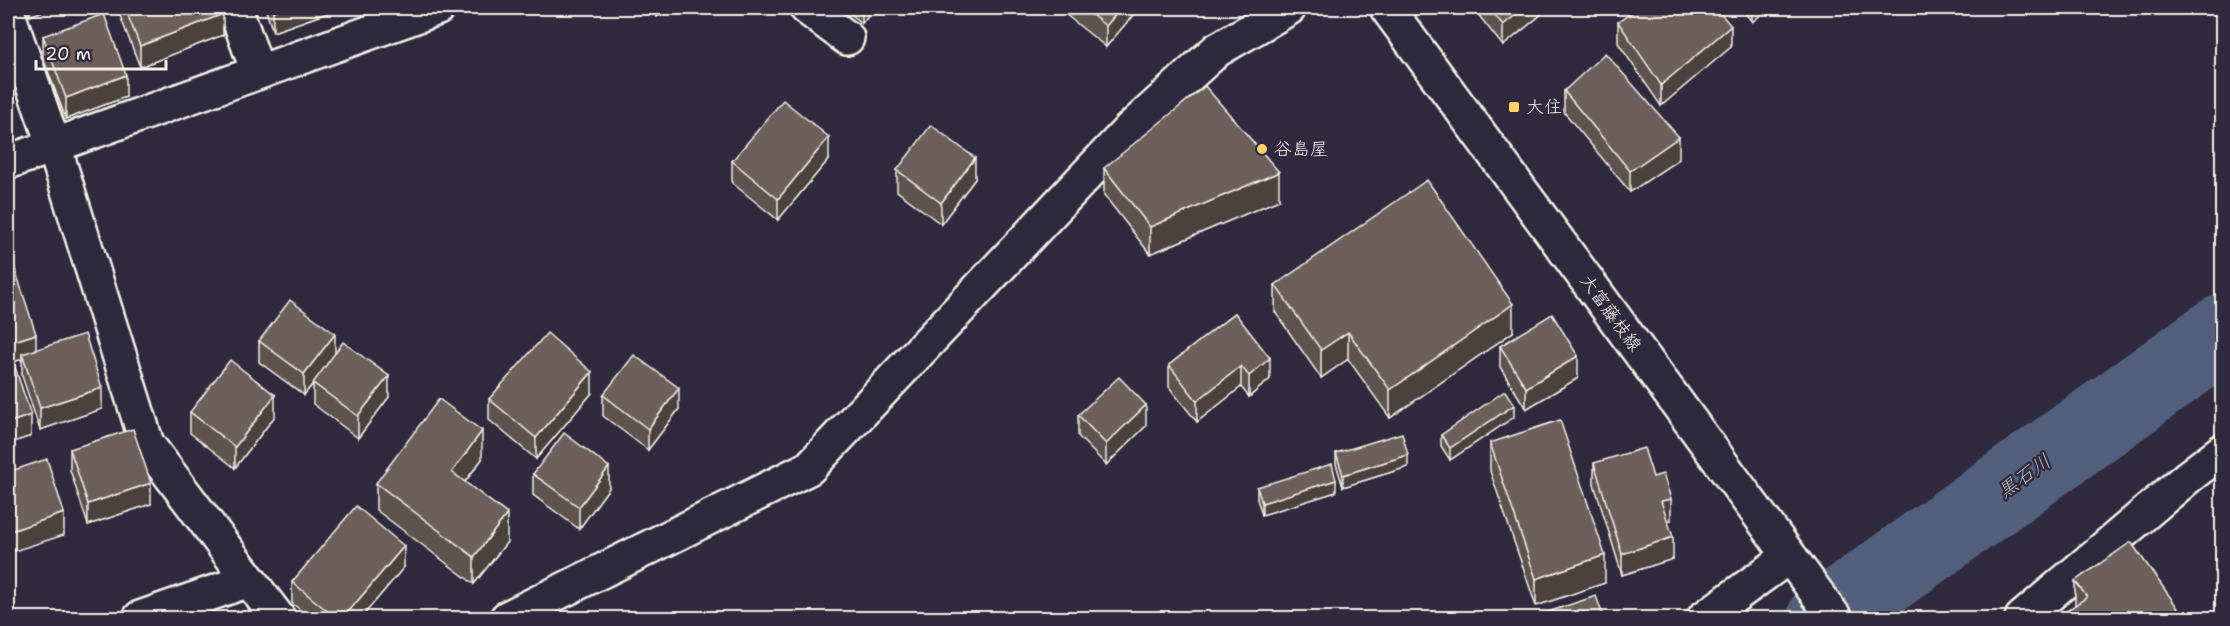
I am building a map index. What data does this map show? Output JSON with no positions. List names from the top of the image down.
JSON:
{
  "streets": {
    "street": ["大富藤枝線"]
  },
  "water": ["黒石川"],
  "places": {
    "transit": ["大住"],
    "other": ["谷島屋"]
  },
  "scale_bar": "20 m"
}
